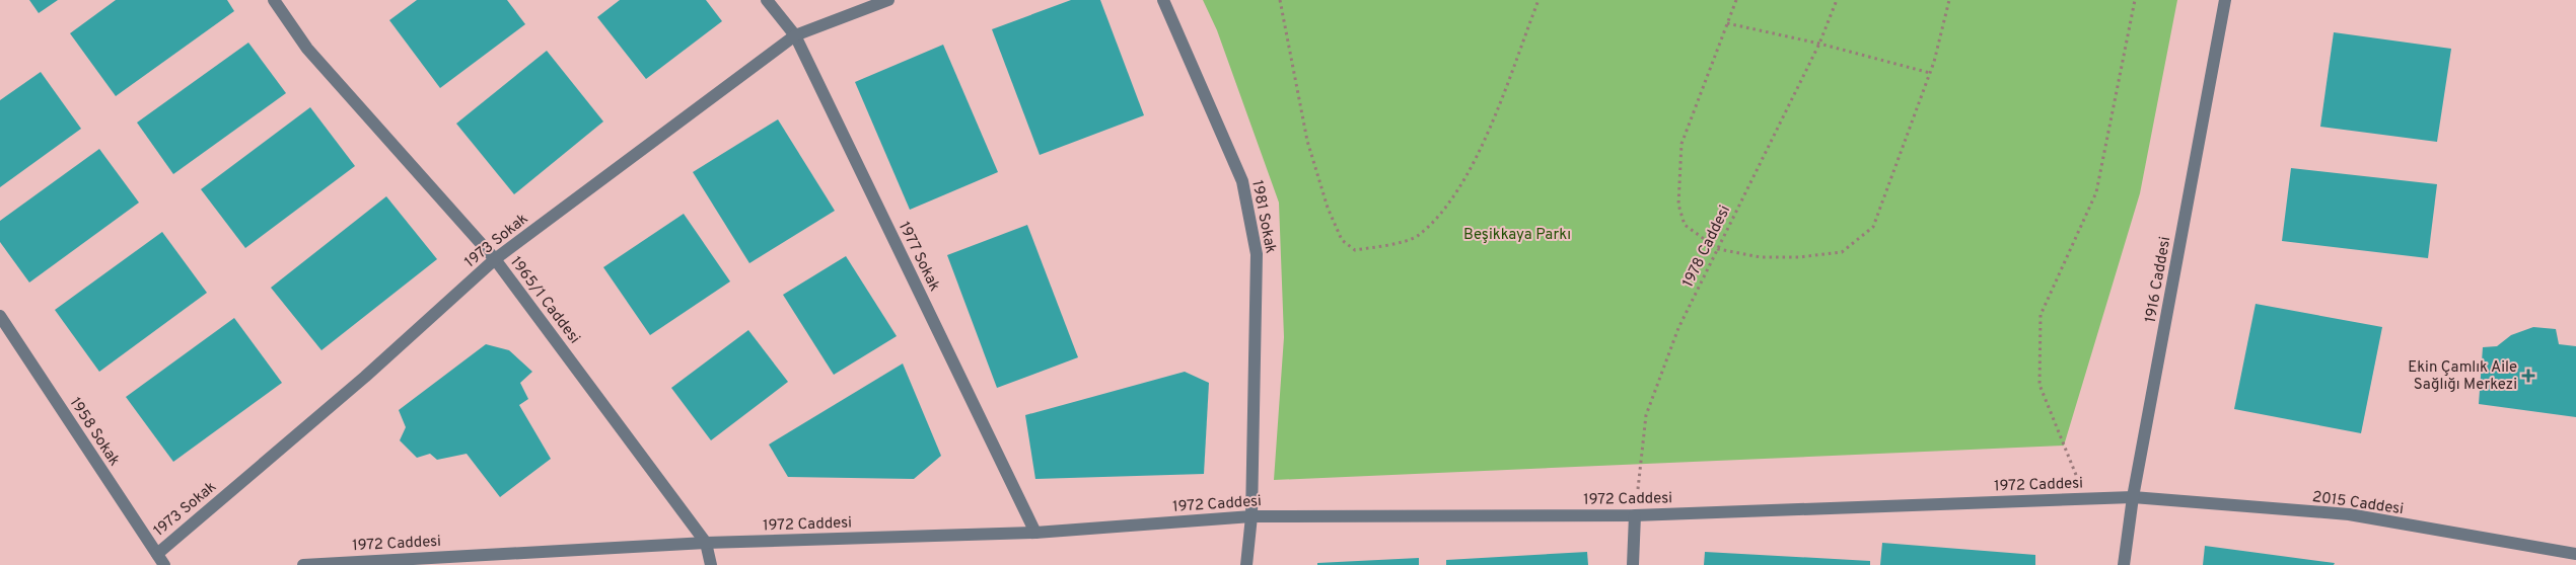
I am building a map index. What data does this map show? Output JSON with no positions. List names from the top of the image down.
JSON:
{
  "streets": {
    "street": [
      "1981 Sokak",
      "1973 Sokak",
      "1977 Sokak",
      "1916 Caddesi",
      "1965/1 Caddesi",
      "1958 Sokak",
      "1972 Caddesi",
      "2015 Caddesi"
    ],
    "path": ["1978 Caddesi"]
  },
  "crossings": [
    ["1981 Sokak", "1972 Caddesi"],
    ["1973 Sokak", "1977 Sokak"],
    ["1973 Sokak", "1965/1 Caddesi"],
    ["1973 Sokak", "1958 Sokak"],
    ["1978 Caddesi", "1972 Caddesi"],
    ["1977 Sokak", "1972 Caddesi"],
    ["1916 Caddesi", "1972 Caddesi"],
    ["1916 Caddesi", "2015 Caddesi"],
    ["1965/1 Caddesi", "1972 Caddesi"],
    ["1972 Caddesi", "2015 Caddesi"]
  ],
  "parks": ["Beşikkaya Parkı"],
  "places": {
    "health": ["Ekin Çamlık Aile Sağlığı Merkezi"]
  }
}
